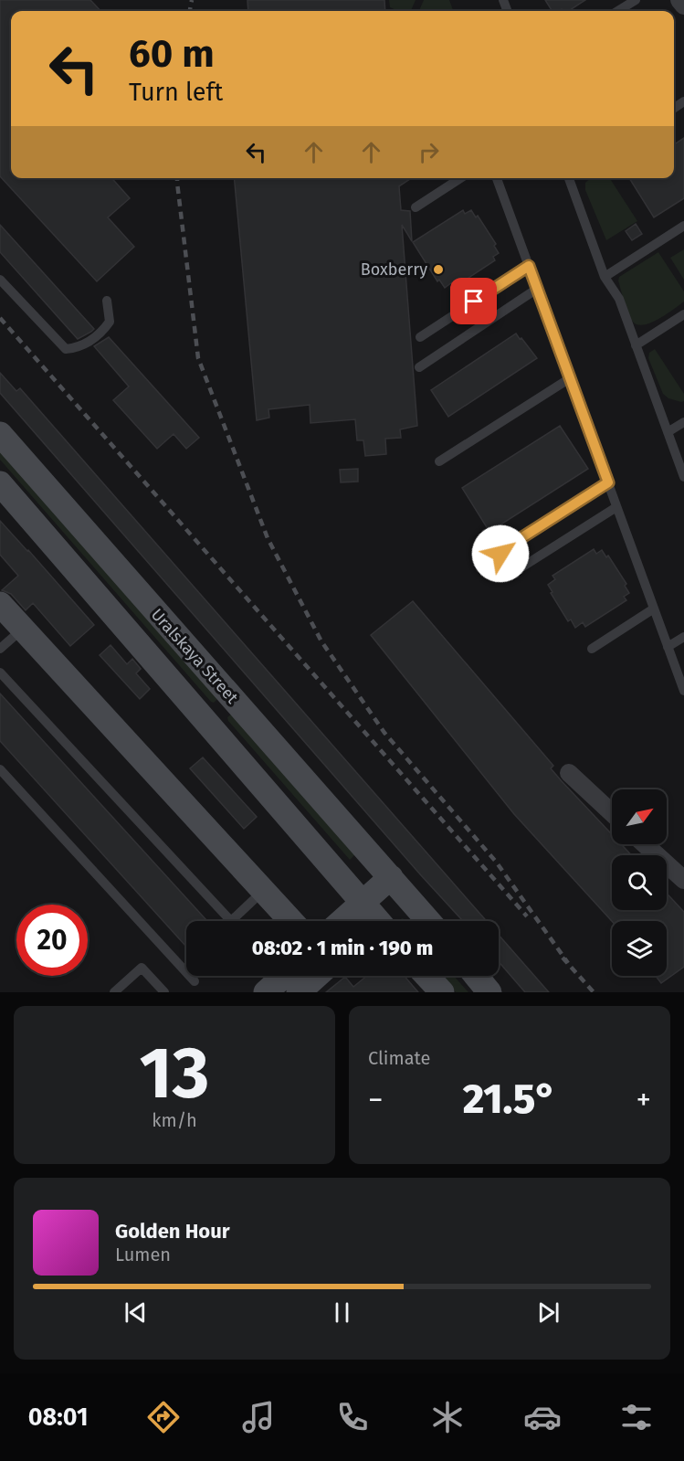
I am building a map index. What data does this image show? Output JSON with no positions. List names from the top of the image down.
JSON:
{
  "streets": {
    "main road": ["Uralskaya Street"]
  },
  "places": ["Boxberry"],
  "north": "top right",
  "page": {
    "turn": ["60 m", "Turn left"],
    "limit": "20",
    "trip": "08:02 · 1 min · 190 m",
    "tile": [
      ["13", "km/h"],
      "Climate"
    ],
    "heat": ["−", "21.5°", "+"],
    "song": ["Golden Hour", "Lumen"],
    "tabs": "08:01"
  }
}
